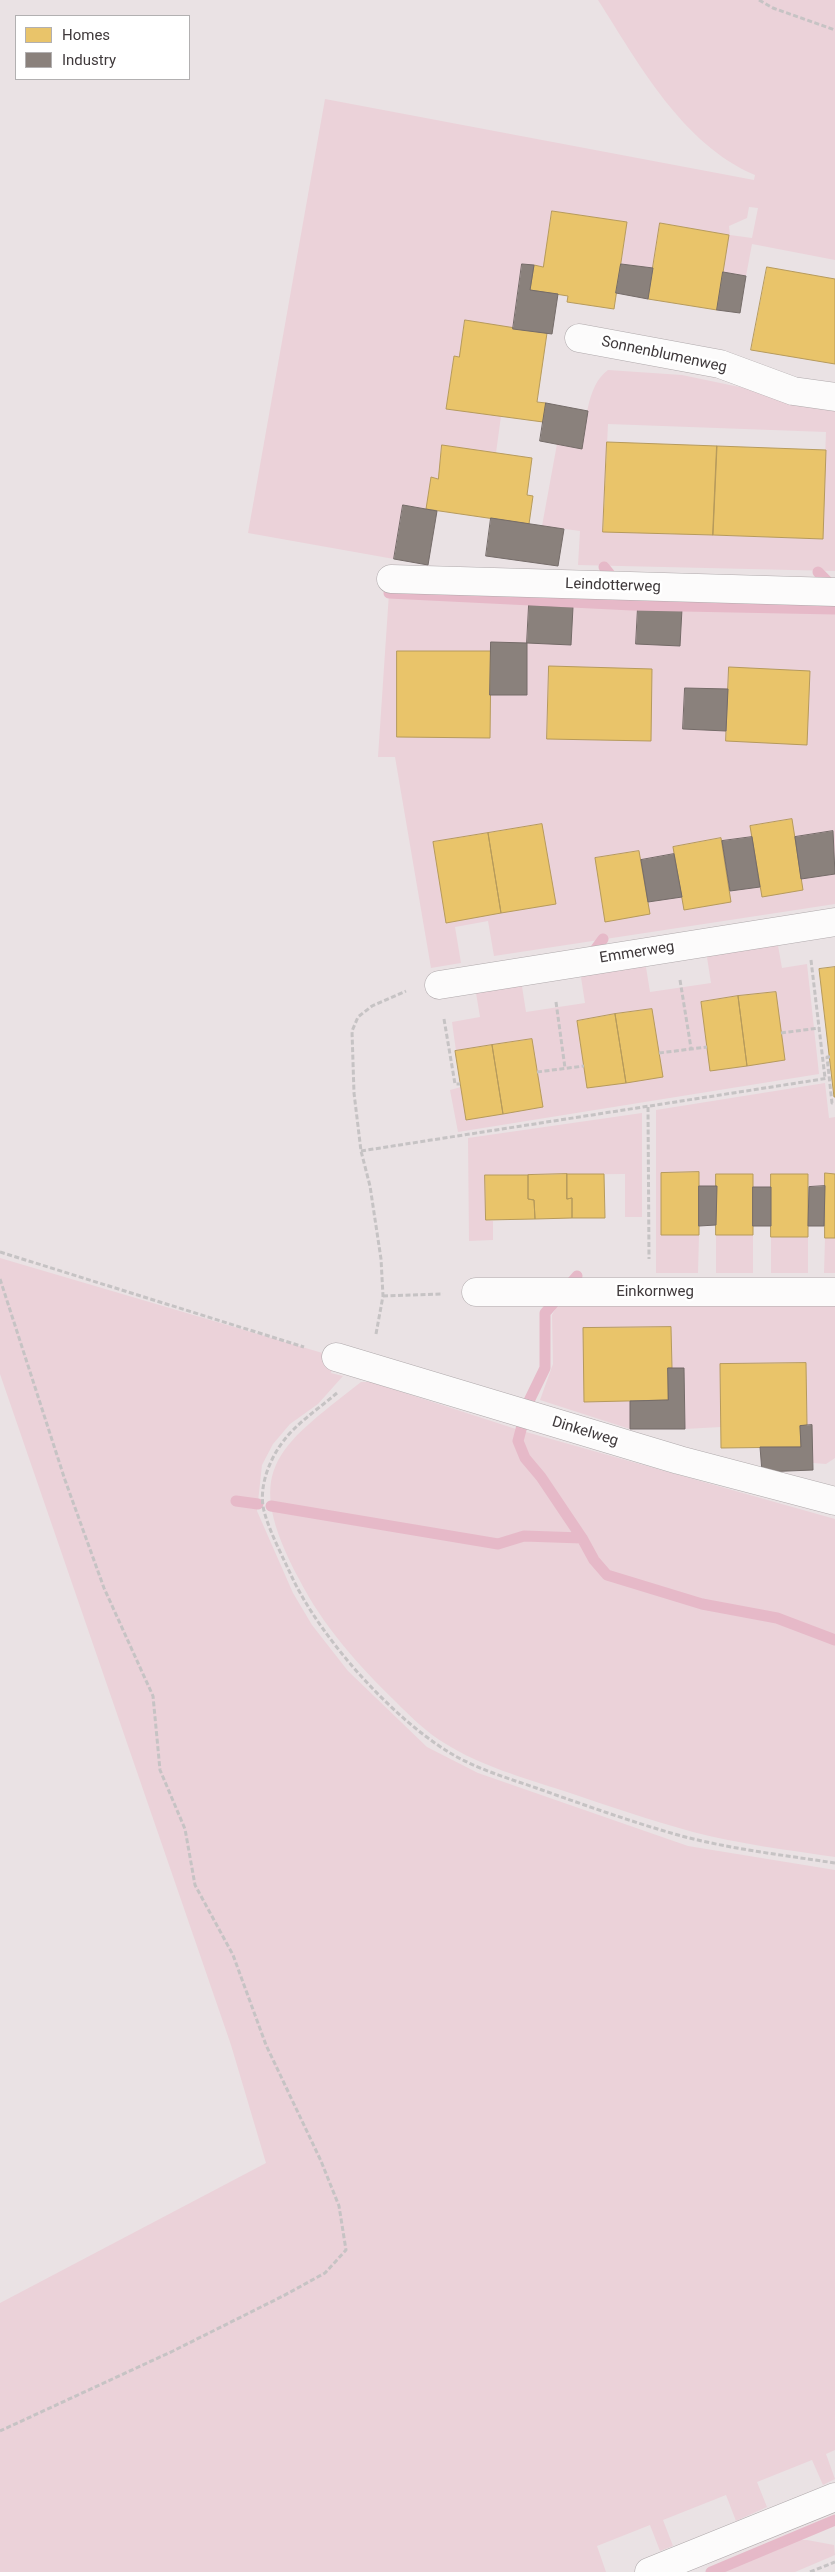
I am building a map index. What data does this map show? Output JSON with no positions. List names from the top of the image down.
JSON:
{
  "streets": {
    "street": [
      "Sonnenblumenweg",
      "Leindotterweg",
      "Emmerweg",
      "Einkornweg",
      "Dinkelweg"
    ]
  },
  "legend": ["Homes", "Industry"]
}
